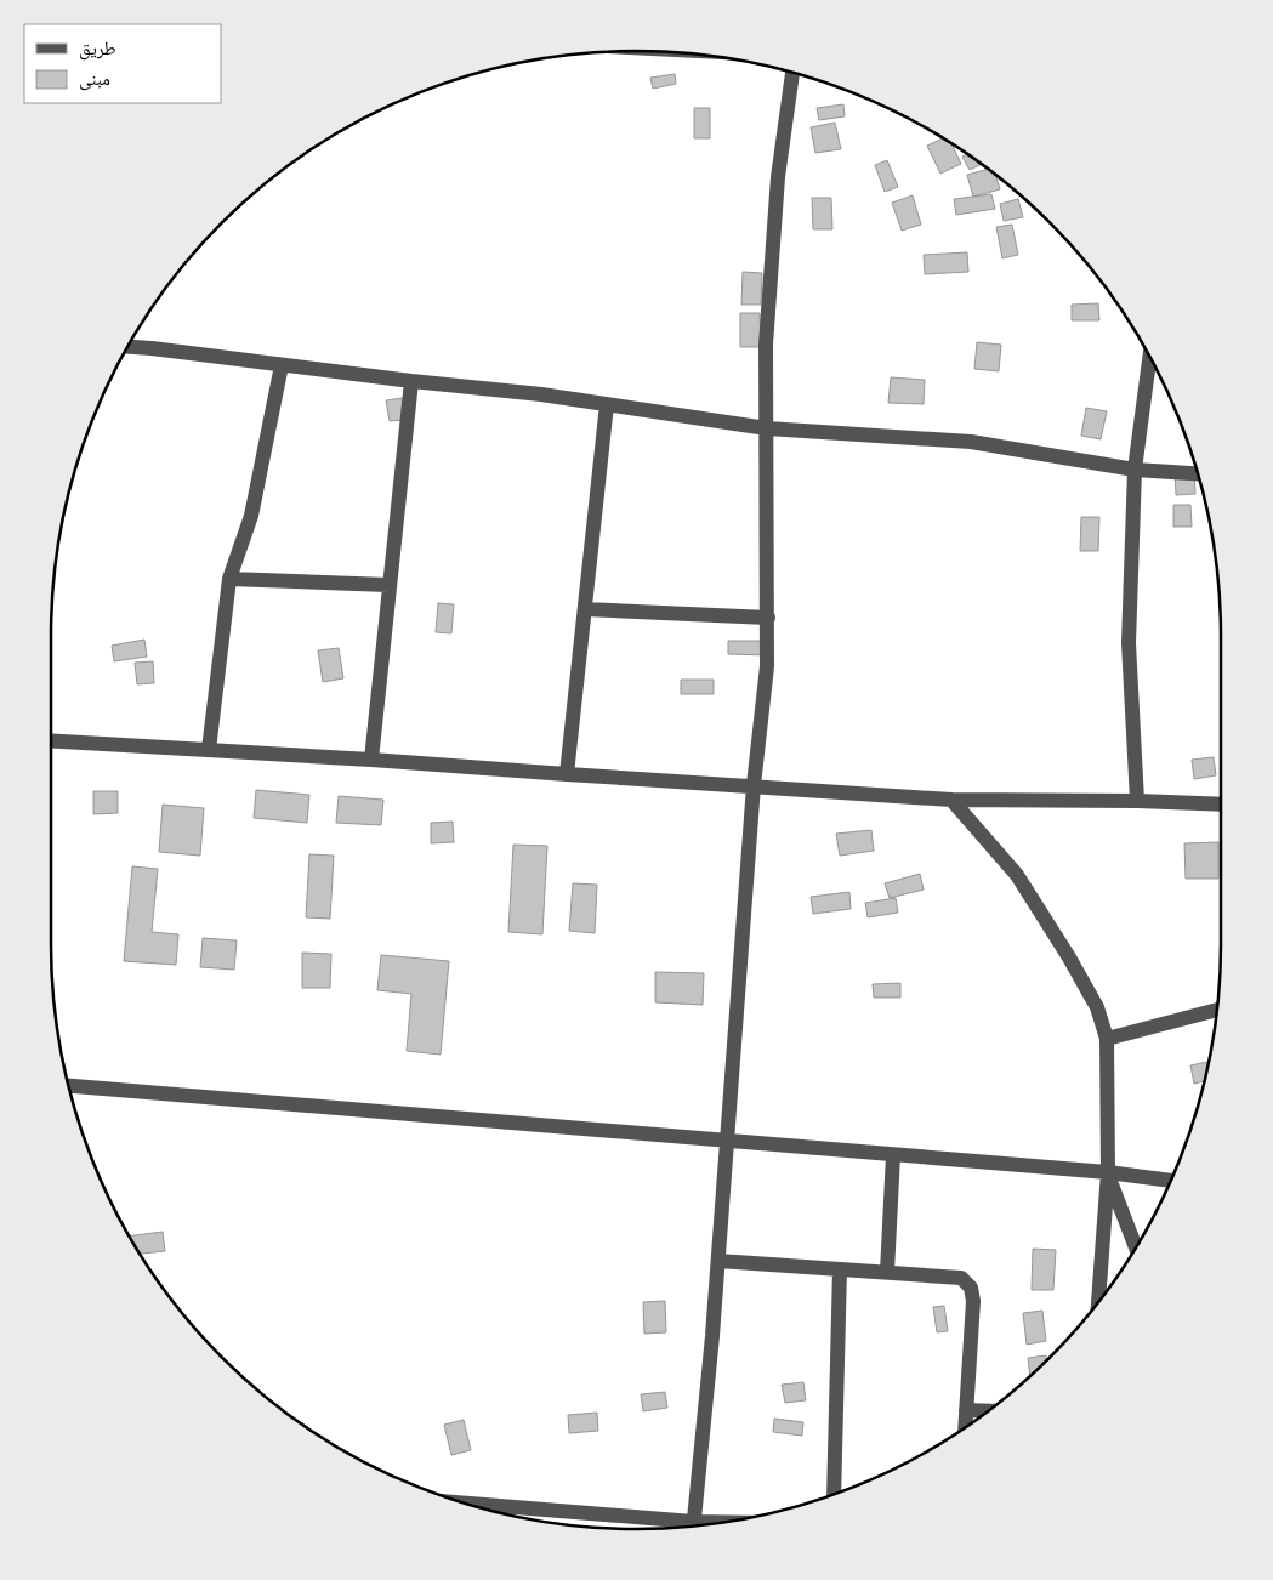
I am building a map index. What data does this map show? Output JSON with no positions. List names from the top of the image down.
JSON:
{
  "legend": ["طريق", "مبنى"]
}
